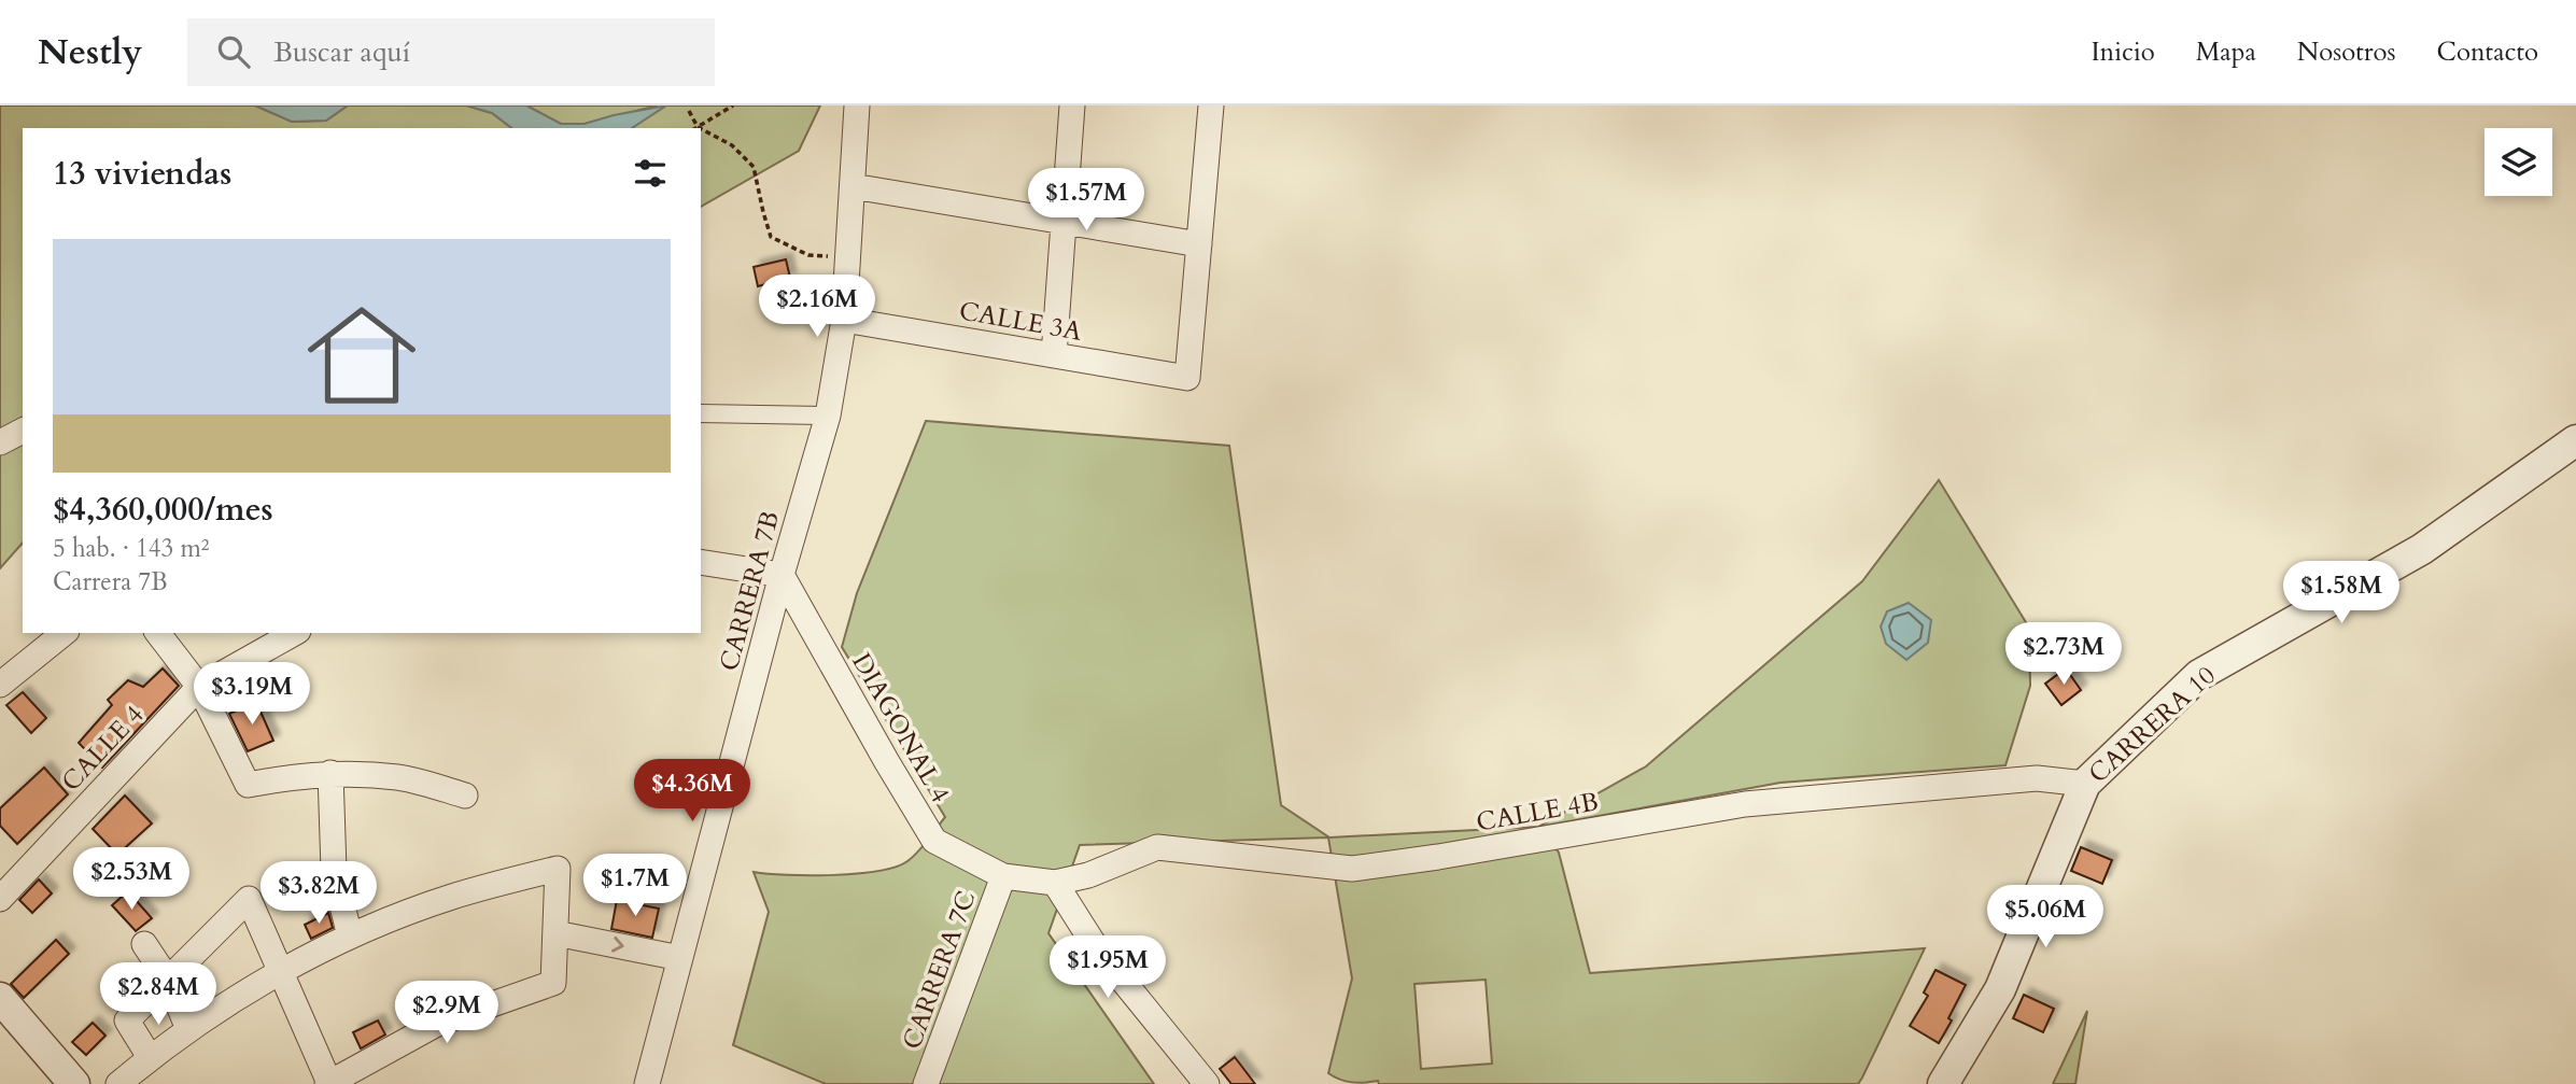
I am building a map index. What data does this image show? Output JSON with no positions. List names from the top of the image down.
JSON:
{
  "streets": {
    "street": [
      "CALLE 3A",
      "CARRERA 7B",
      "CARRERA 10",
      "DIAGONAL 4",
      "CALLE 4",
      "CALLE 4B",
      "CARRERA 7C"
    ]
  },
  "crossings": [
    ["CALLE 3A", "CARRERA 7B"],
    ["CARRERA 7B", "DIAGONAL 4"],
    ["CARRERA 10", "CALLE 4B"],
    ["DIAGONAL 4", "CALLE 4B"],
    ["DIAGONAL 4", "CARRERA 7C"],
    ["CALLE 4B", "CARRERA 7C"]
  ],
  "page": {
    "header": "Nestly",
    "search": "Buscar aquí",
    "nav": [
      "Inicio",
      "Mapa",
      "Nosotros",
      "Contacto"
    ],
    "heading": "13 viviendas",
    "price": [
      "$1.57M",
      "$2.16M",
      "$1.58M",
      "$2.73M",
      "$3.19M",
      "$4.36M",
      "$2.53M",
      "$1.7M",
      "$3.82M",
      "$5.06M",
      "$1.95M",
      "$2.84M",
      "$2.9M"
    ],
    "list": [
      {
        "name": "$4,360,000/mes",
        "note": "5 hab. · 143 m² · Carrera 7B"
      }
    ]
  }
}
